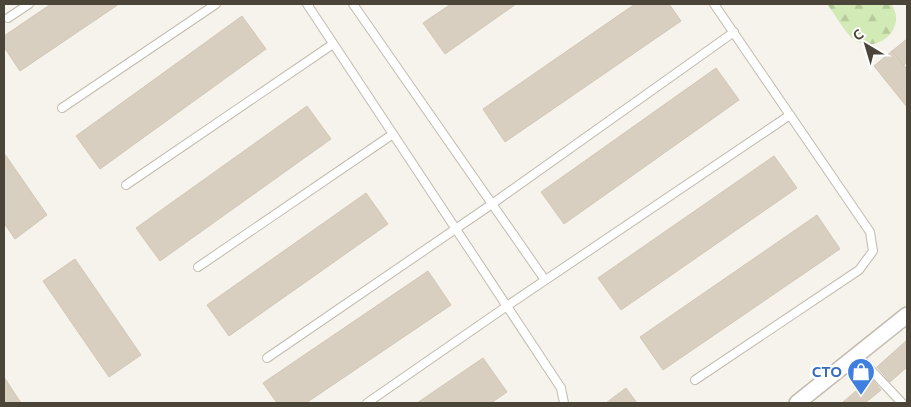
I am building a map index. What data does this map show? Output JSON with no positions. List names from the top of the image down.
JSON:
{
  "places": {
    "shop": ["СТО"]
  },
  "north": "top left"
}
